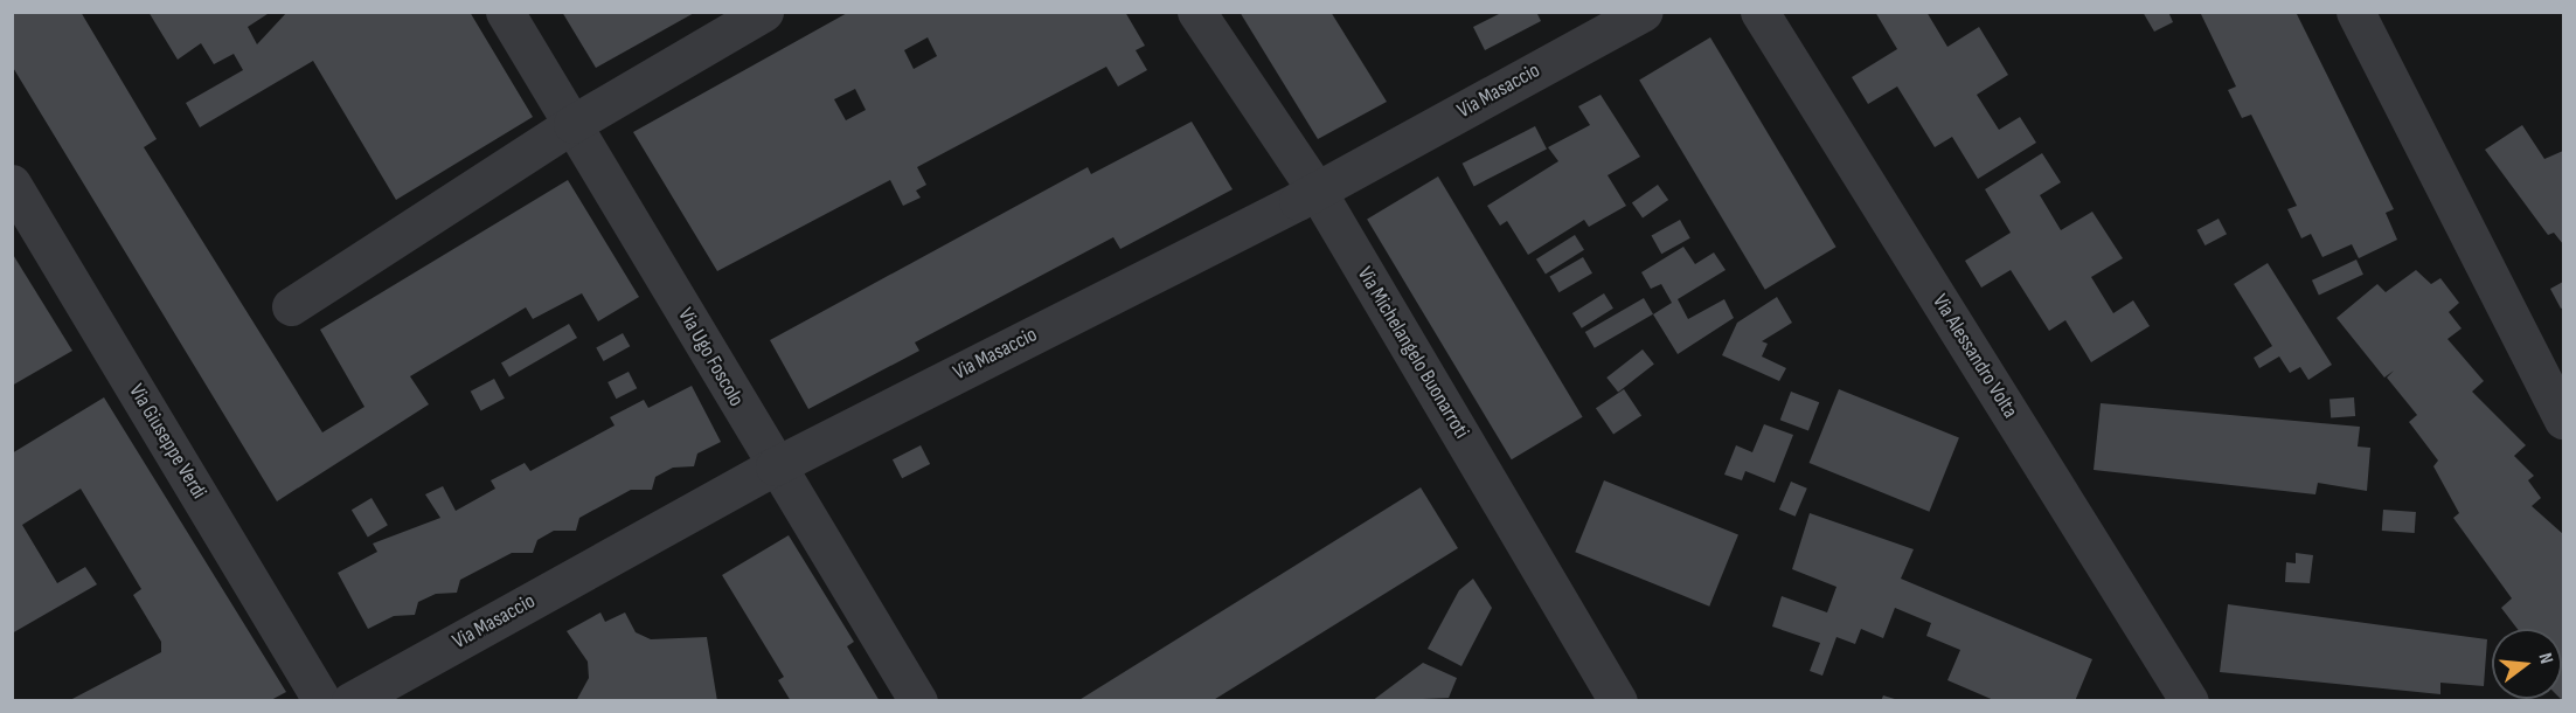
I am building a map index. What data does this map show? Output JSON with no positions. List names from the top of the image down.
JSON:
{
  "streets": {
    "street": [
      "Via Masaccio",
      "Via Michelangelo Buonarroti",
      "Via Alessandro Volta",
      "Via Ugo Foscolo",
      "Via Giuseppe Verdi"
    ]
  },
  "crossings": [
    ["Via Masaccio", "Via Michelangelo Buonarroti"],
    ["Via Masaccio", "Via Ugo Foscolo"]
  ],
  "north": "right"
}
